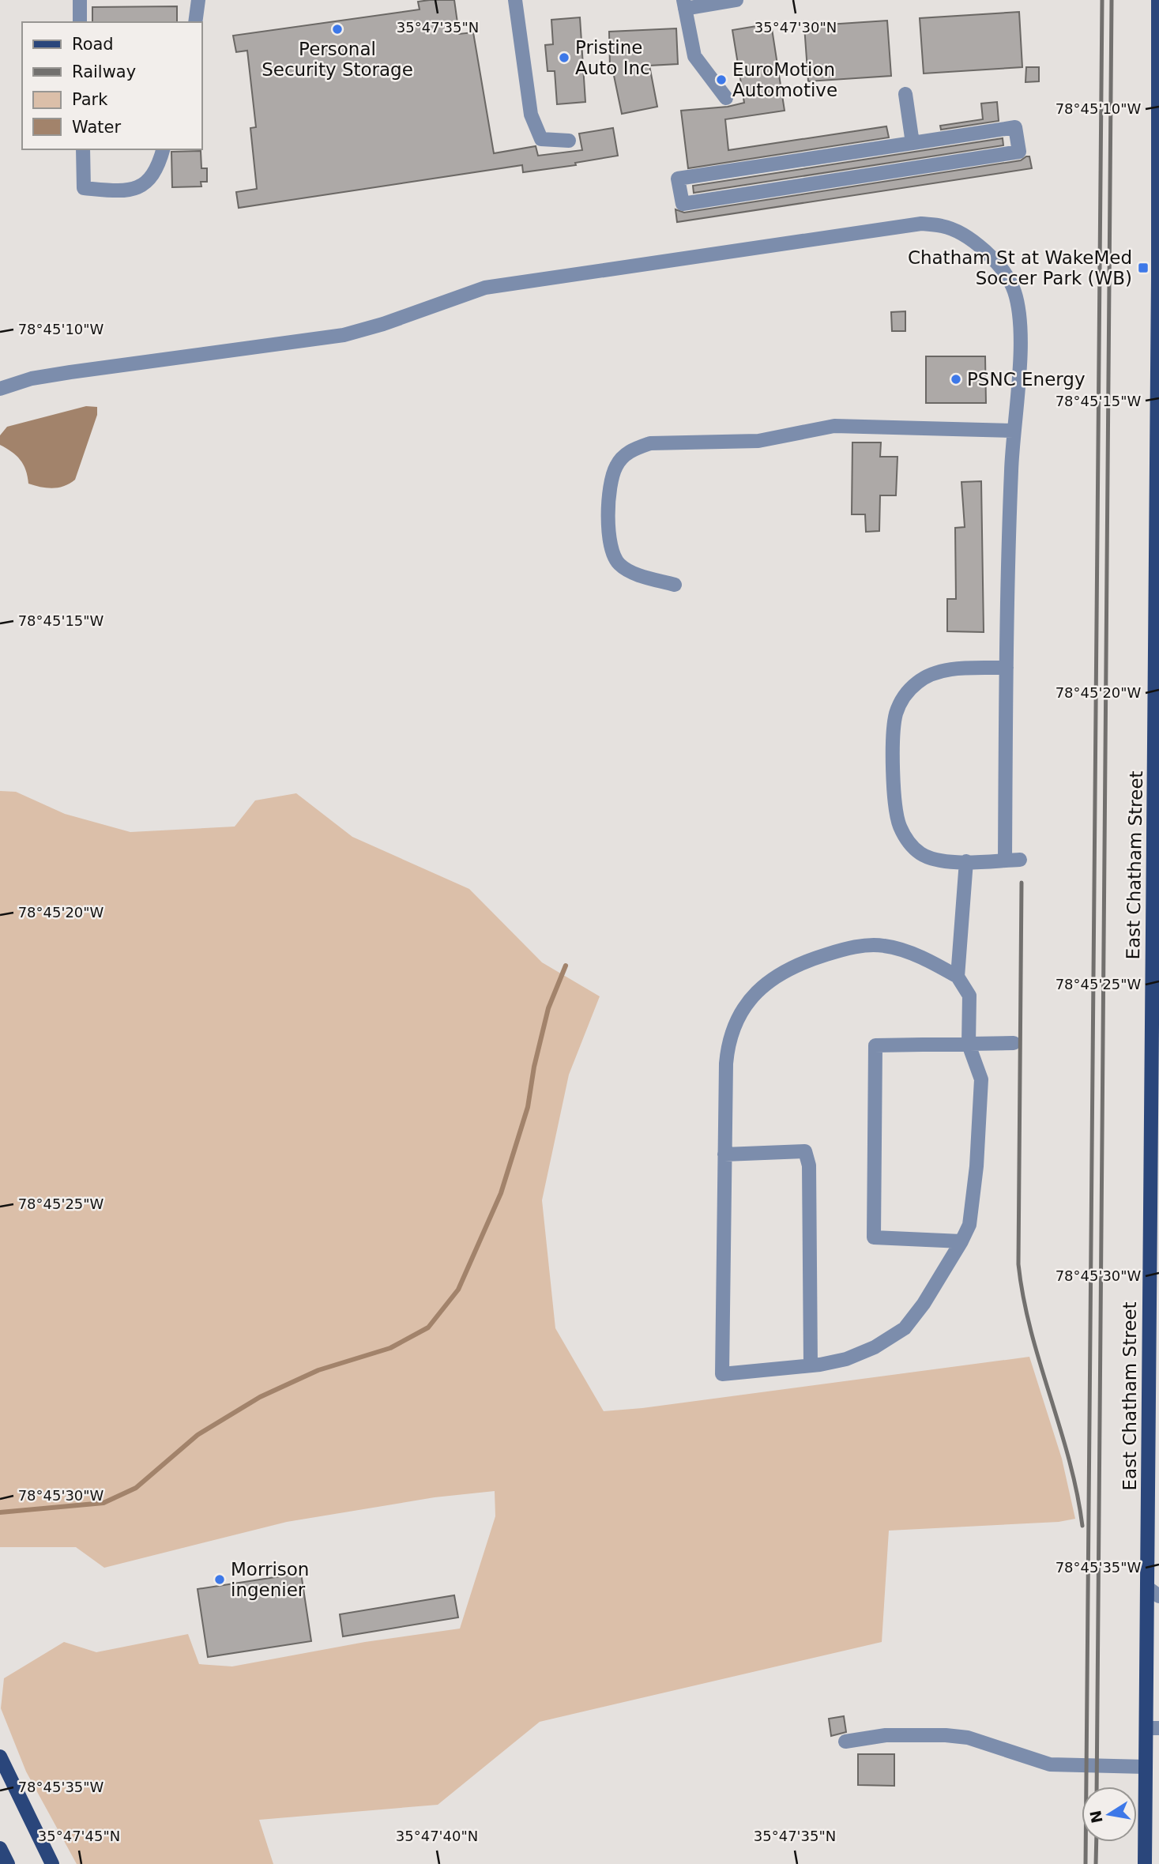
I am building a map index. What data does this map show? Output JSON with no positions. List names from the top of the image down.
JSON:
{
  "streets": {
    "main road": ["East Chatham Street"]
  },
  "places": {
    "other": [
      "Personal Security Storage",
      "Pristine Auto Inc",
      "EuroMotion Automotive",
      "PSNC Energy",
      "Morrison ingenier"
    ],
    "transit": ["Chatham St at WakeMed Soccer Park (WB)"]
  },
  "legend": [
    "Road",
    "Railway",
    "Park",
    "Water"
  ],
  "north": "left",
  "coordinates": [
    "35°47'35\"N",
    "35°47'30\"N",
    "78°45'10\"W",
    "78°45'15\"W",
    "78°45'20\"W",
    "78°45'25\"W",
    "78°45'30\"W",
    "78°45'35\"W",
    "35°47'45\"N",
    "35°47'40\"N"
  ]
}
